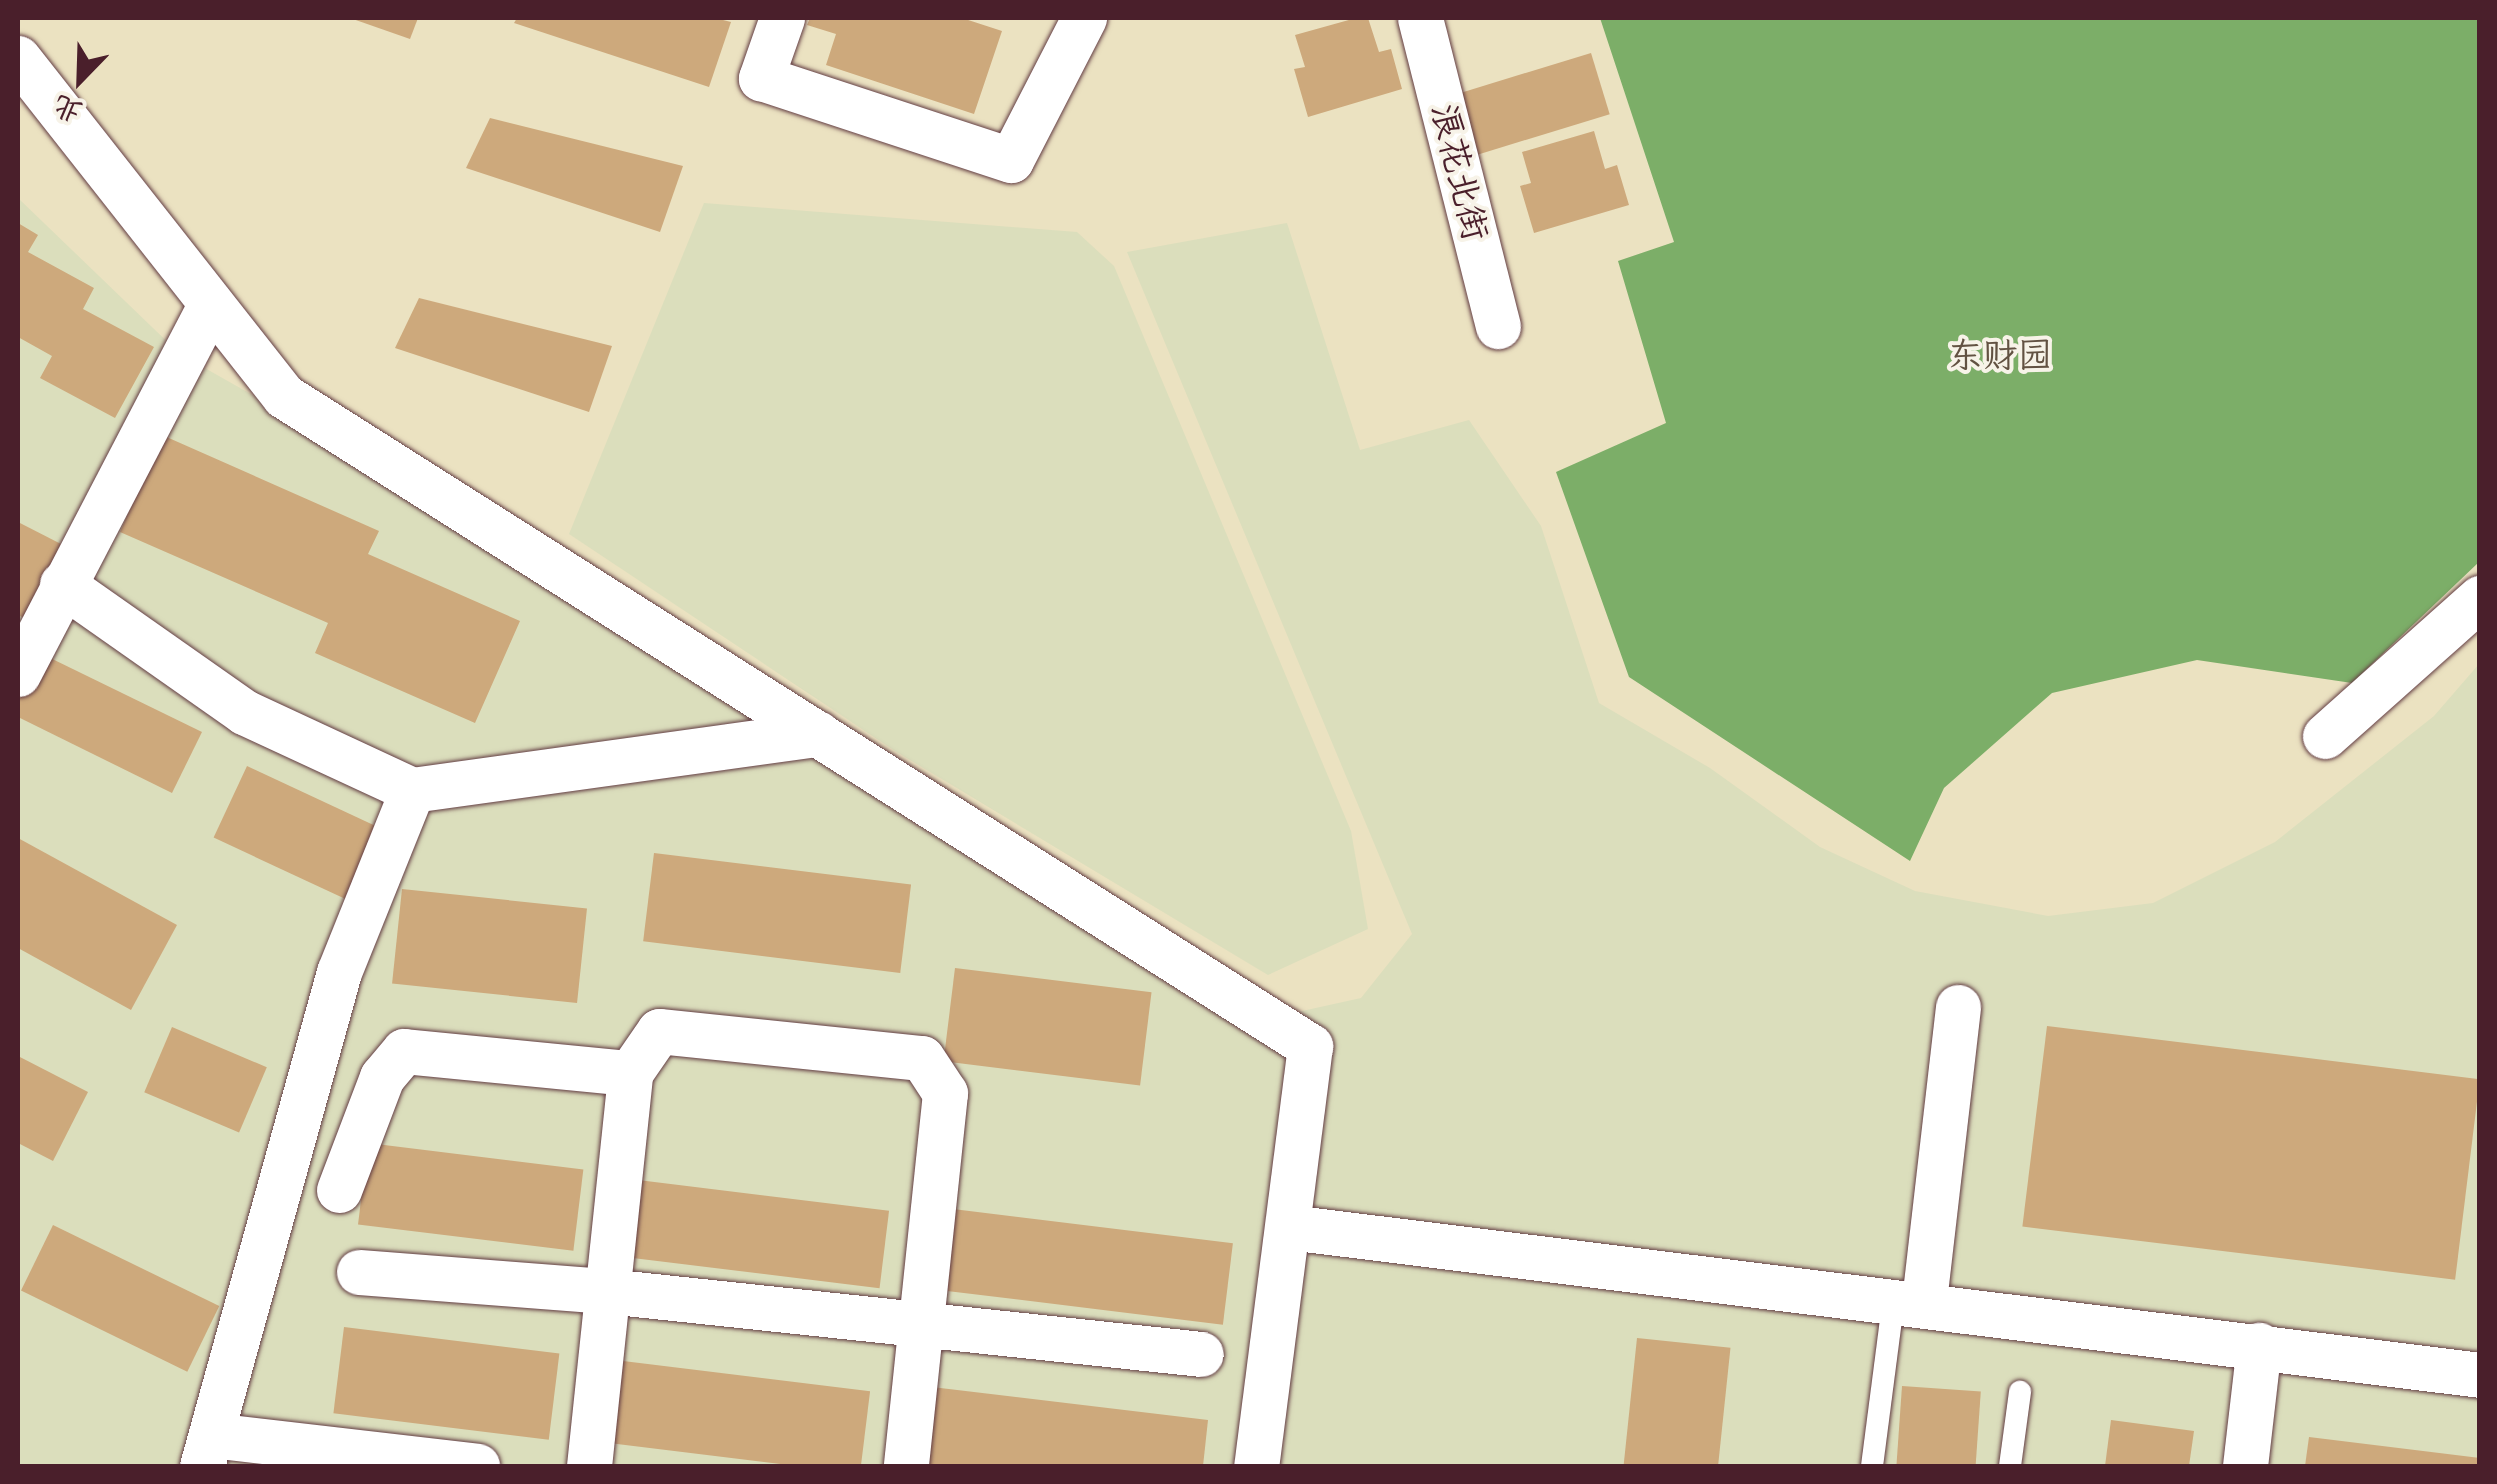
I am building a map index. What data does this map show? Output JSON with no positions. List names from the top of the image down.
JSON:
{
  "streets": {
    "street": ["浪花北街"]
  },
  "parks": ["东财园"],
  "north": "bottom left"
}
